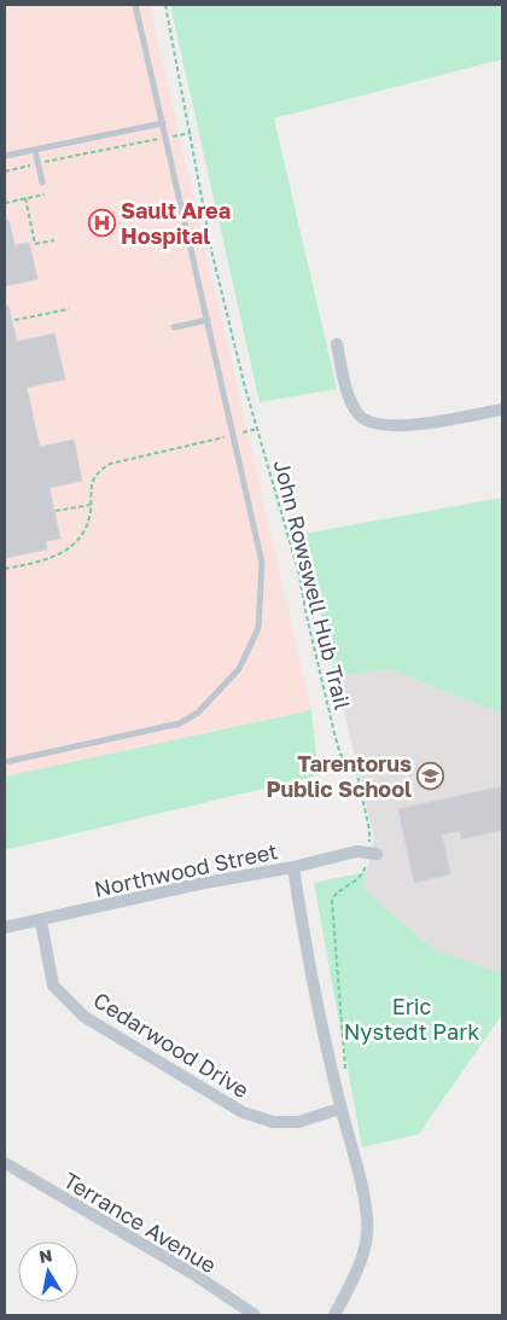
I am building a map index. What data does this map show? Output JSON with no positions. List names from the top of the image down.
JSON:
{
  "streets": {
    "street": ["Northwood Street", "Cedarwood Drive", "Terrance Avenue"],
    "path": ["John Rowswell Hub Trail"]
  },
  "crossings": [
    ["John Rowswell Hub Trail", "Northwood Street"],
    ["Northwood Street", "Cedarwood Drive"]
  ],
  "parks": ["Eric Nystedt Park"],
  "places": {
    "hospital": ["Sault Area Hospital"],
    "school or university": ["Tarentorus Public School"]
  },
  "north": "top"
}
